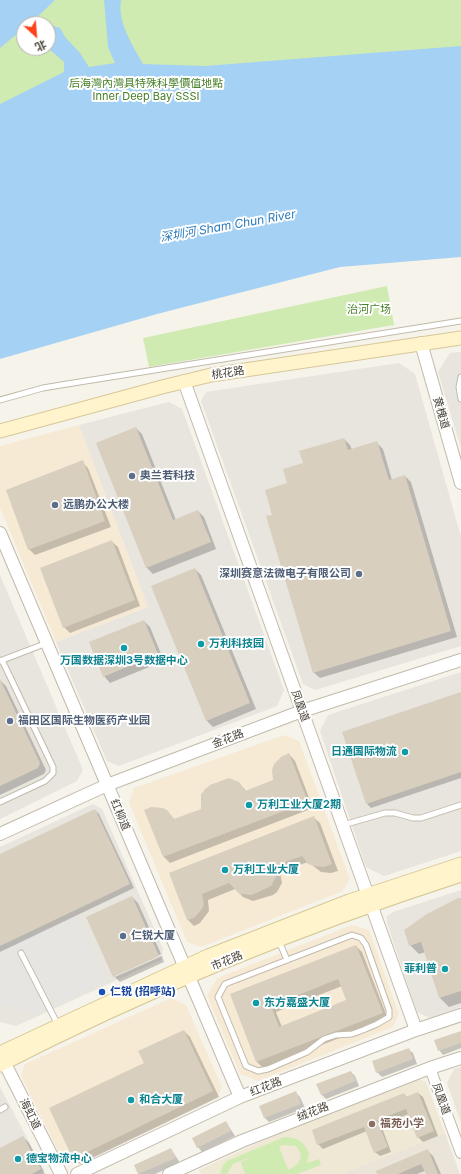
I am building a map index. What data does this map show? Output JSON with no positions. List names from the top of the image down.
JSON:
{
  "streets": {
    "main road": ["桃花路", "市花路"],
    "street": [
      "黄槐道",
      "凤凰道",
      "金花路",
      "红柳道",
      "红花路",
      "绒花路",
      "海虹道"
    ]
  },
  "crossings": [
    ["桃花路", "黄槐道"],
    ["桃花路", "凤凰道"],
    ["凤凰道", "金花路"],
    ["凤凰道", "市花路"],
    ["凤凰道", "红花路"],
    ["凤凰道", "绒花路"],
    ["金花路", "红柳道"],
    ["红柳道", "市花路"],
    ["红柳道", "红花路"],
    ["市花路", "海虹道"]
  ],
  "water": ["深圳河 Sham Chun River"],
  "parks": ["后海灣內灣具特殊科學價值地點 Inner Deep Bay SSSI", "治河广场"],
  "places": [
    "奥兰若科技",
    "远鹏办公大楼",
    "深圳赛意法微电子有限公司",
    "万利科技园",
    "万国数据深圳3号数据中心",
    "福田区国际生物医药产业园",
    "日通国际物流",
    "万利工业大厦2期",
    "万利工业大厦",
    "仁锐大厦",
    "菲利普",
    "仁锐 (招呼站)",
    "东方嘉盛大厦",
    "和合大厦",
    "福苑小学",
    "德宝物流中心"
  ],
  "north": "bottom right"
}
